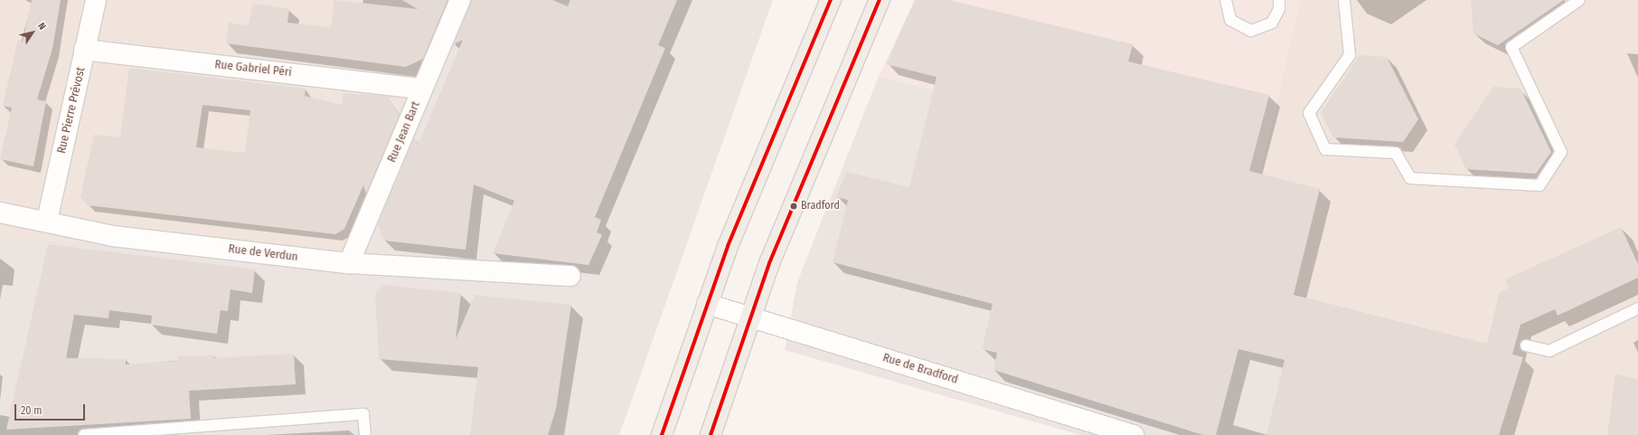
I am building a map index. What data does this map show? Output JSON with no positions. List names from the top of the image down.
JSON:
{
  "streets": {
    "street": [
      "Rue Gabriel Péri",
      "Rue Pierre Prévost",
      "Rue Jean Bart",
      "Rue de Verdun",
      "Rue de Bradford"
    ]
  },
  "crossings": [
    ["Rue Gabriel Péri", "Rue Pierre Prévost"],
    ["Rue Gabriel Péri", "Rue Jean Bart"],
    ["Rue Pierre Prévost", "Rue de Verdun"],
    ["Rue Jean Bart", "Rue de Verdun"]
  ],
  "places": ["Bradford"],
  "scale_bar": "20 m",
  "north": "top right"
}
